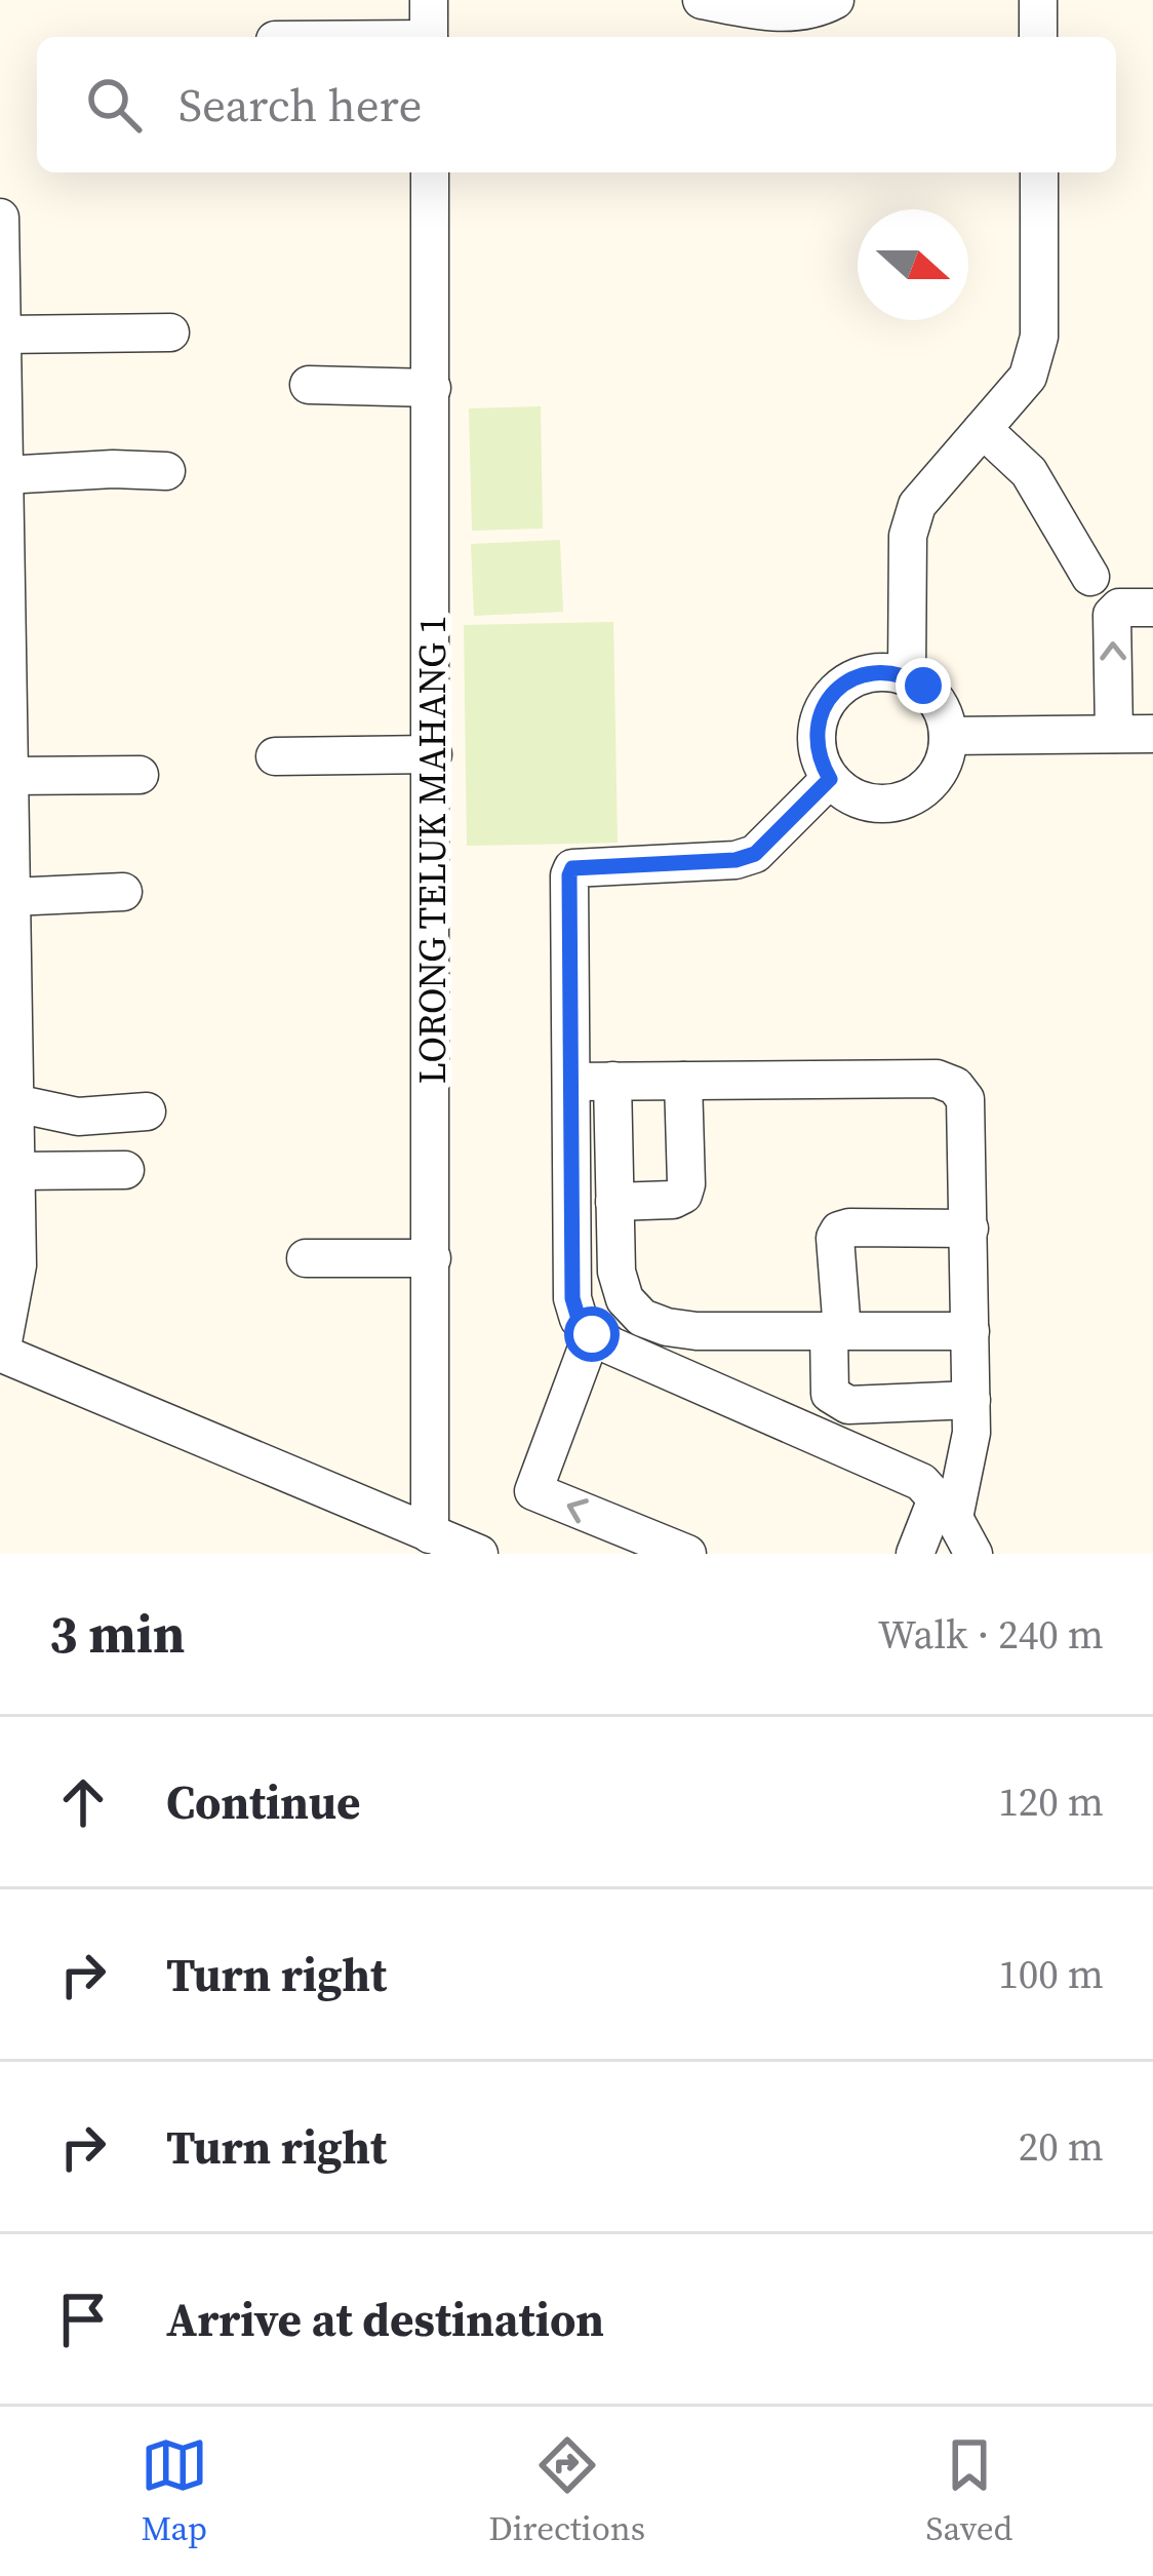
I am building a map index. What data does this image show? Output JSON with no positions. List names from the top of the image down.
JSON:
{
  "streets": {
    "street": ["LORONG TELUK MAHANG 1"]
  },
  "north": "right",
  "page": {
    "search": "Search here",
    "heading": ["3 min", "Walk · 240 m"],
    "list": [
      ["Continue", "120 m"],
      ["Turn right", "100 m"],
      ["Turn right", "20 m"],
      "Arrive at destination"
    ],
    "nav": ["Map", "Directions", "Saved"]
  }
}
